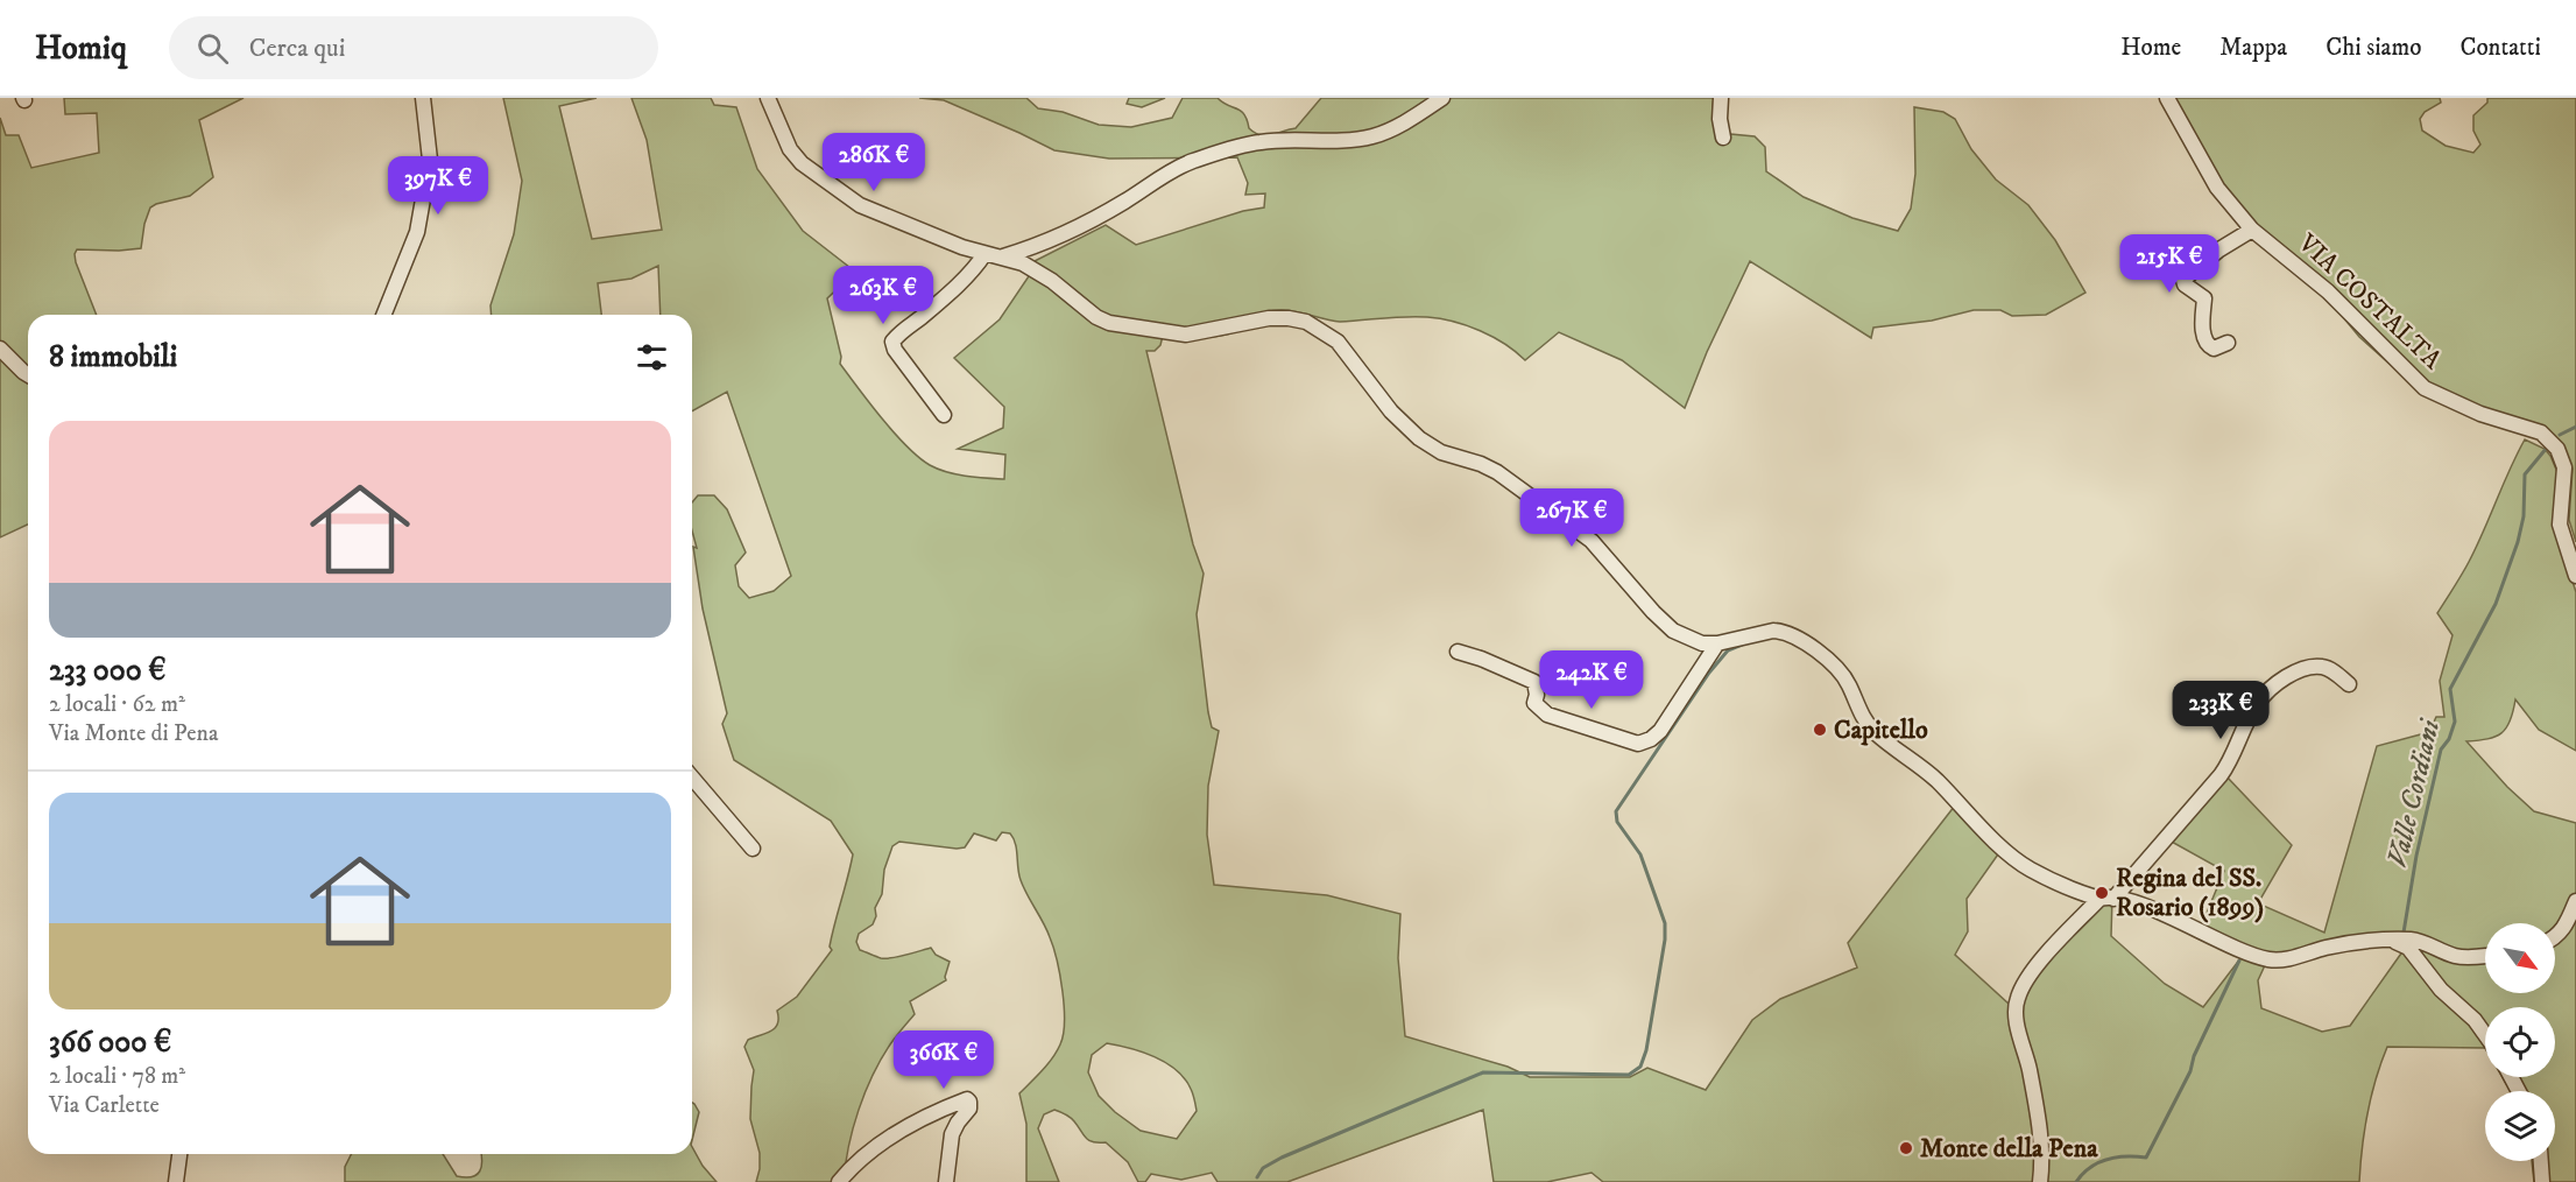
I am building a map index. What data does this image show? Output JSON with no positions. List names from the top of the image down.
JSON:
{
  "streets": {
    "street": ["VIA COSTALTA"]
  },
  "water": ["Valle Cordiani"],
  "places": ["Capitello", "Regina del SS. Rosario (1899)", "Monte della Pena"],
  "north": "bottom right",
  "page": {
    "header": "Homiq",
    "search": "Cerca qui",
    "nav": [
      "Home",
      "Mappa",
      "Chi siamo",
      "Contatti"
    ],
    "price": [
      "286K €",
      "397K €",
      "215K €",
      "263K €",
      "267K €",
      "242K €",
      "233K €",
      "366K €"
    ],
    "heading": "8 immobili",
    "list": [
      {
        "name": "233 000 €",
        "note": "2 locali · 62 m² · Via Monte di Pena"
      },
      {
        "name": "366 000 €",
        "note": "2 locali · 78 m² · Via Carlette"
      }
    ]
  }
}
